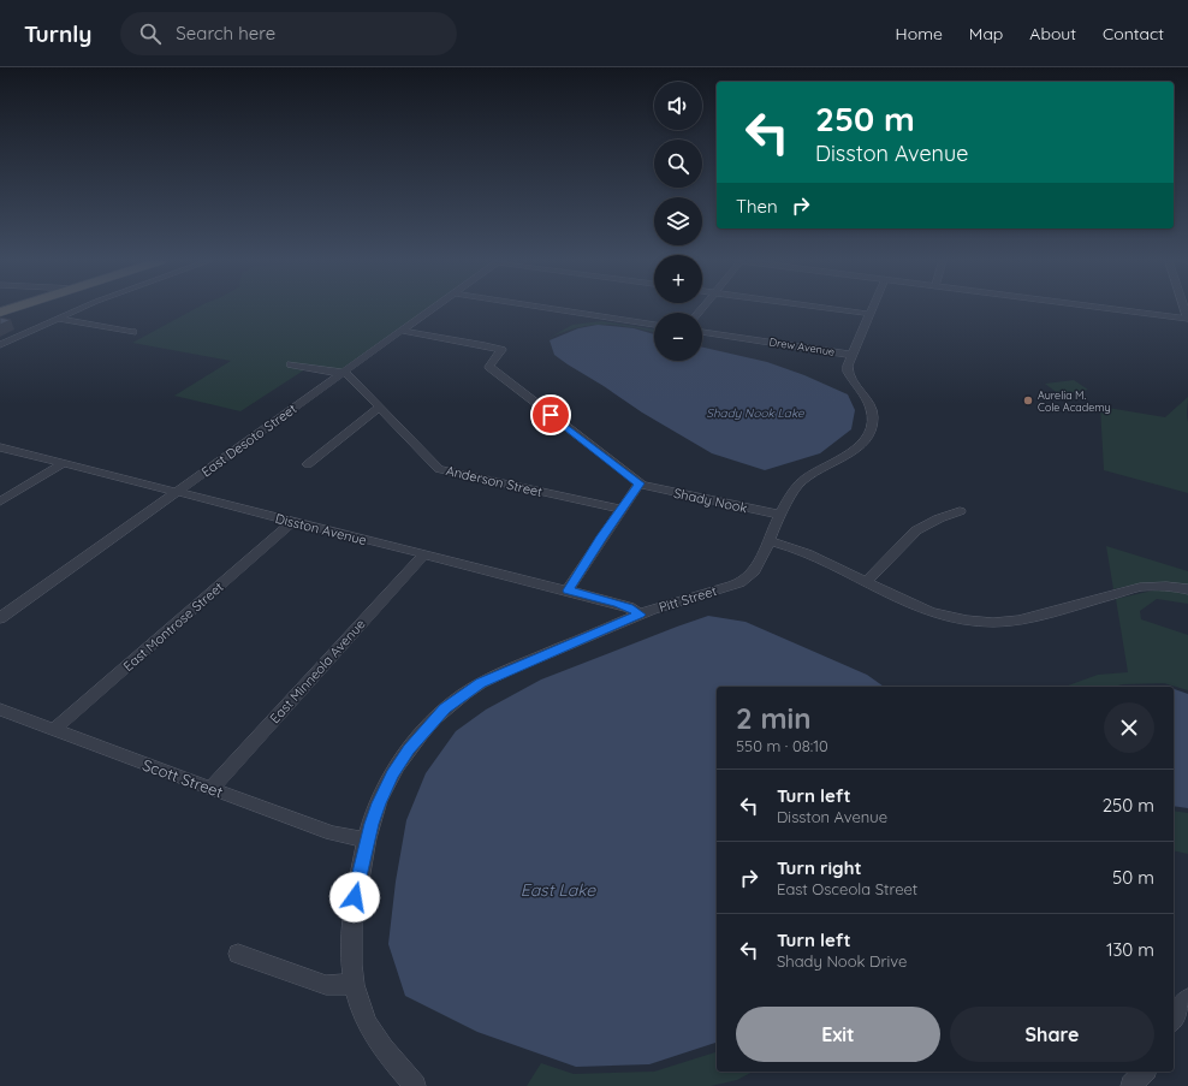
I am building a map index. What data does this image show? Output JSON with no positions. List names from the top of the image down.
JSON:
{
  "streets": {
    "street": [
      "Drew Avenue",
      "East Desoto Street",
      "Anderson Street",
      "Shady Nook",
      "Disston Avenue",
      "Pitt Street",
      "East Montrose Street",
      "East Minneola Avenue",
      "Scott Street"
    ]
  },
  "crossings": [
    ["Drew Avenue", "Pitt Street"],
    ["East Desoto Street", "Anderson Street"],
    ["East Desoto Street", "Disston Avenue"],
    ["Shady Nook", "Pitt Street"],
    ["Disston Avenue", "Pitt Street"],
    ["Disston Avenue", "East Montrose Street"],
    ["Disston Avenue", "East Minneola Avenue"],
    ["Pitt Street", "Scott Street"],
    ["East Montrose Street", "Scott Street"],
    ["East Minneola Avenue", "Scott Street"]
  ],
  "water": ["Shady Nook Lake", "East Lake"],
  "places": ["Aurelia M. Cole Academy"],
  "page": {
    "header": "Turnly",
    "search": "Search here",
    "nav": [
      "Home",
      "Map",
      "About",
      "Contact"
    ],
    "map_buttons": ["+", "−"],
    "turn": ["250 m", "Disston Avenue"],
    "then": "Then",
    "heading": ["2 min", "550 m · 08:10"],
    "list": [
      {
        "name": "Turn left",
        "note": "Disston Avenue",
        "value": "250 m"
      },
      {
        "name": "Turn right",
        "note": "East Osceola Street",
        "value": "50 m"
      },
      {
        "name": "Turn left",
        "note": "Shady Nook Drive",
        "value": "130 m"
      }
    ],
    "buttons": ["Exit", "Share"]
  }
}
